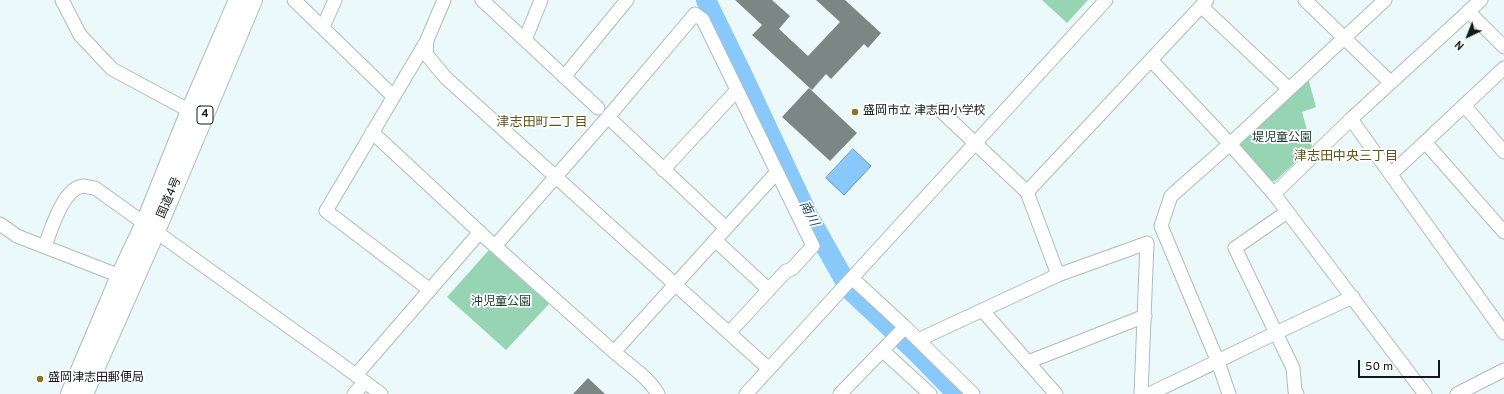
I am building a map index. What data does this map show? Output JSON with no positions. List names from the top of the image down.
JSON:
{
  "streets": {
    "highway": ["4", "国道4号"]
  },
  "districts": ["津志田町二丁目", "津志田中央三丁目"],
  "water": ["南川"],
  "parks": ["堤児童公園", "沖児童公園"],
  "places": ["盛岡市立 津志田小学校", "盛岡津志田郵便局"],
  "scale_bar": "50 m",
  "north": "bottom left"
}
